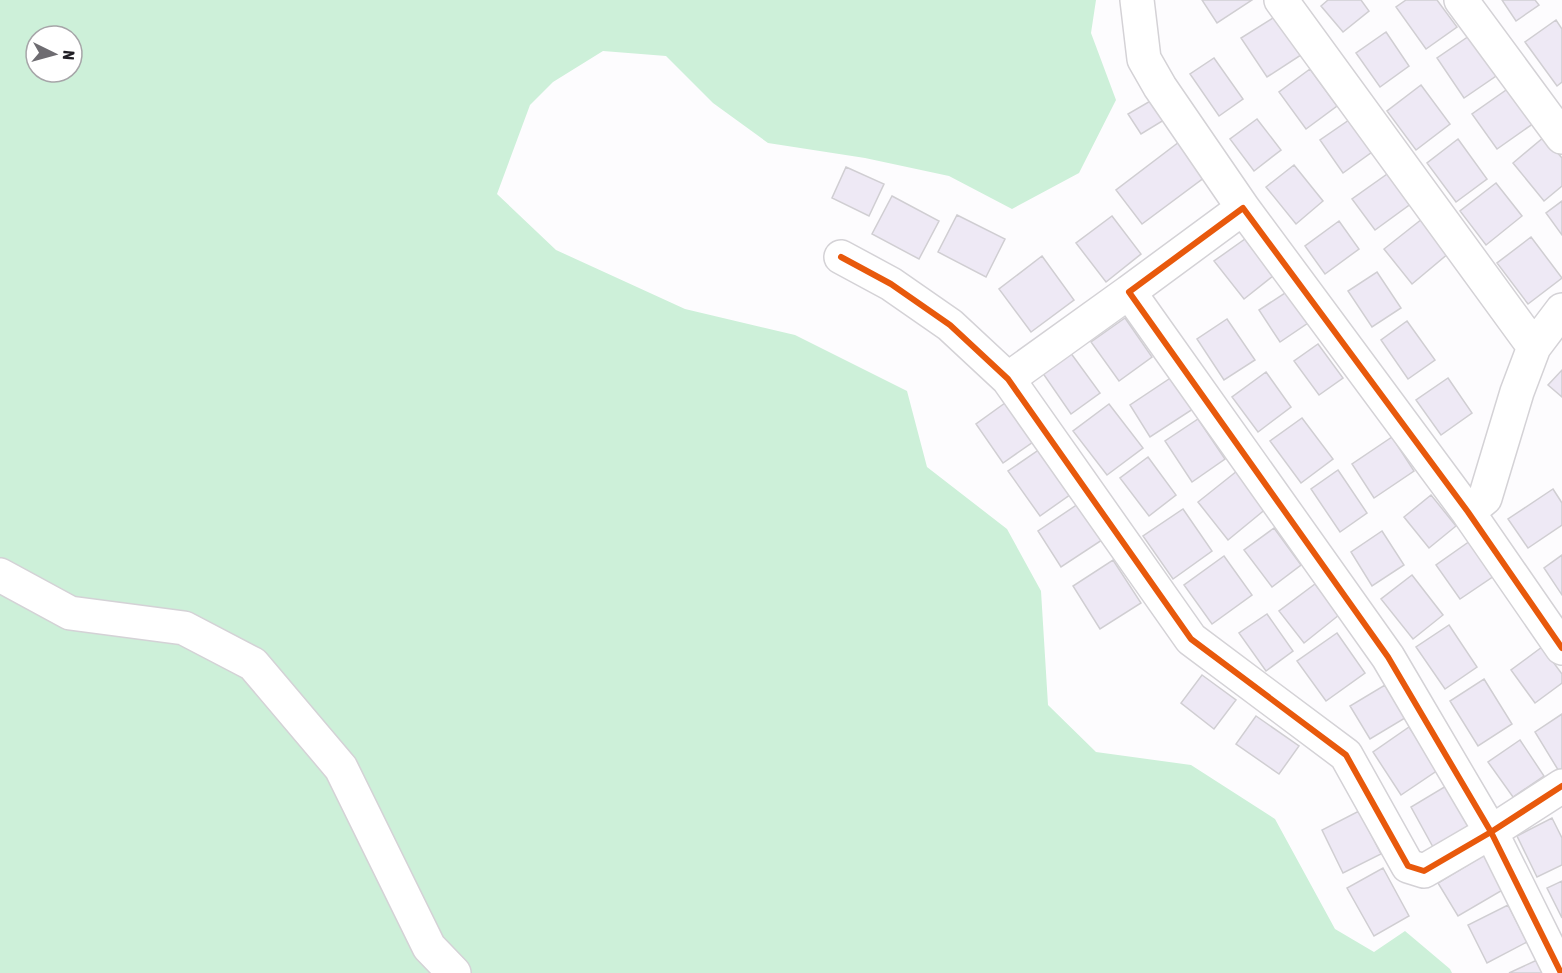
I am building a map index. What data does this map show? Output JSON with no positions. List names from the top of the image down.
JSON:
{
  "north": "right"
}
